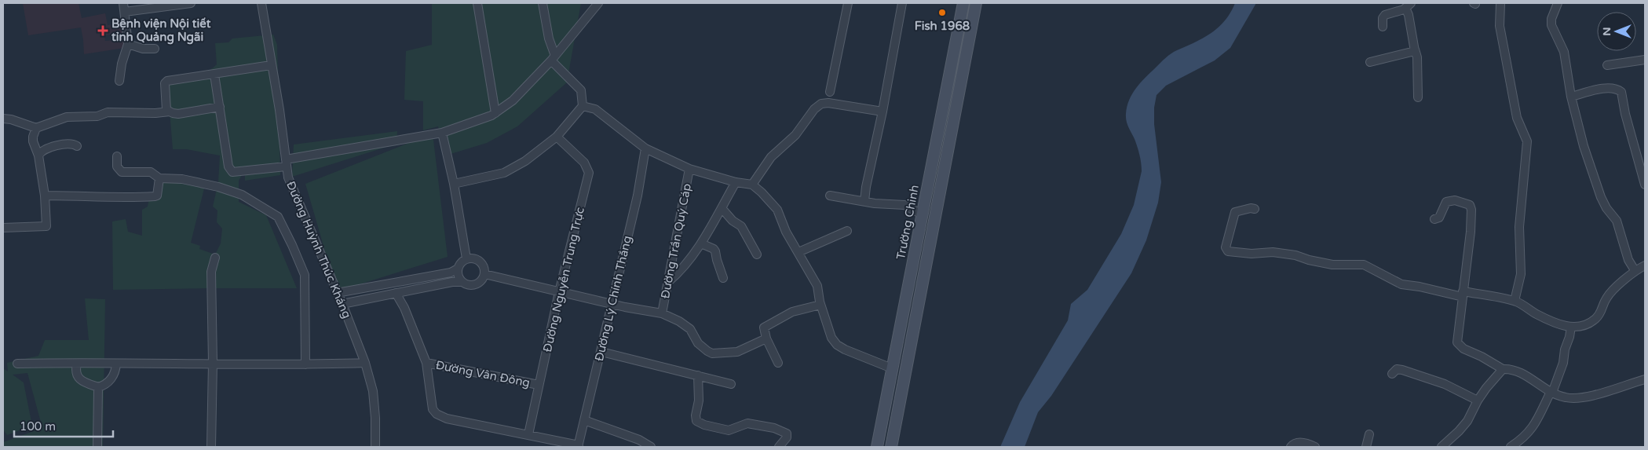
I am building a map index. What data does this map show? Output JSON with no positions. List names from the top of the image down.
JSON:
{
  "streets": {
    "street": [
      "Trường Chinh",
      "Đường Trần Quý Cáp",
      "Đường Huỳnh Thúc Kháng",
      "Đường Nguyễn Trung Trực",
      "Đường Lý Chính Thắng",
      "Đường Vân Đông"
    ]
  },
  "crossings": [
    ["Đường Nguyễn Trung Trực", "Đường Vân Đông"]
  ],
  "places": {
    "other": ["Fish 1968"],
    "health": ["Bệnh viện Nội tiết tỉnh Quảng Ngãi"]
  },
  "scale_bar": "100 m",
  "north": "left"
}
